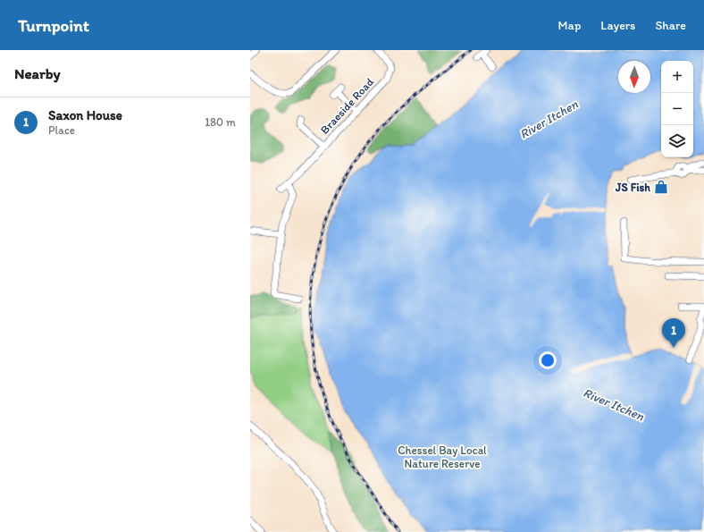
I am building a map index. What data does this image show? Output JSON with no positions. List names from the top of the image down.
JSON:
{
  "streets": {
    "street": ["Braeside Road"]
  },
  "water": ["River Itchen"],
  "parks": ["Chessel Bay Local Nature Reserve"],
  "places": {
    "shop": ["JS Fish"]
  },
  "north": "bottom",
  "page": {
    "header": "Turnpoint",
    "nav": ["Map", "Layers", "Share"],
    "heading": "Nearby",
    "map_buttons": ["+", "−"],
    "list": [
      {
        "mark": "1",
        "name": "Saxon House",
        "note": "Place",
        "value": "180 m"
      }
    ],
    "pins": "1"
  }
}
